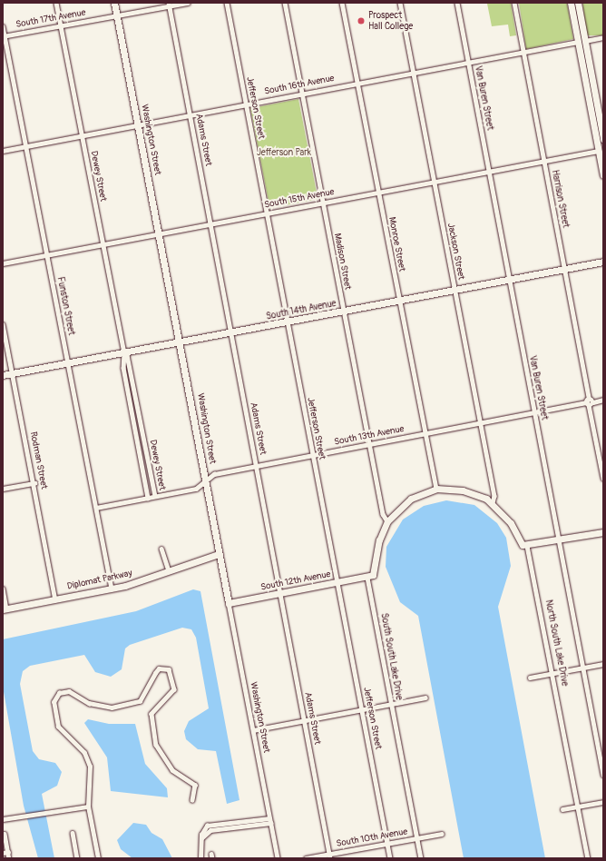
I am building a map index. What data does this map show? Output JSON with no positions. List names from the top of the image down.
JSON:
{
  "streets": {
    "street": [
      "South 17th Avenue",
      "South 16th Avenue",
      "Van Buren Street",
      "Jefferson Street",
      "Washington Street",
      "Adams Street",
      "Dewey Street",
      "South 15th Avenue",
      "Harrison Street",
      "Monroe Street",
      "Jackson Street",
      "Madison Street",
      "Funston Street",
      "South 14th Avenue",
      "South 13th Avenue",
      "Rodman Street",
      "Diplomat Parkway",
      "South 12th Avenue",
      "North South Lake Drive",
      "South South Lake Drive",
      "South 10th Avenue"
    ]
  },
  "crossings": [
    ["South 17th Avenue", "Washington Street"],
    ["South 17th Avenue", "Adams Street"],
    ["South 17th Avenue", "Dewey Street"],
    ["South 17th Avenue", "Funston Street"],
    ["South 16th Avenue", "Van Buren Street"],
    ["South 16th Avenue", "Jefferson Street"],
    ["South 16th Avenue", "Washington Street"],
    ["South 16th Avenue", "Adams Street"],
    ["South 16th Avenue", "Dewey Street"],
    ["South 16th Avenue", "Harrison Street"],
    ["South 16th Avenue", "Monroe Street"],
    ["South 16th Avenue", "Jackson Street"],
    ["South 16th Avenue", "Madison Street"],
    ["South 16th Avenue", "Funston Street"],
    ["Van Buren Street", "South 15th Avenue"],
    ["Van Buren Street", "South 14th Avenue"],
    ["Van Buren Street", "South 13th Avenue"],
    ["Jefferson Street", "South 15th Avenue"],
    ["Jefferson Street", "South 14th Avenue"],
    ["Jefferson Street", "South 13th Avenue"],
    ["Jefferson Street", "South 12th Avenue"],
    ["Jefferson Street", "South 10th Avenue"],
    ["Washington Street", "South 15th Avenue"],
    ["Washington Street", "South 14th Avenue"],
    ["Washington Street", "South 13th Avenue"],
    ["Washington Street", "Diplomat Parkway"],
    ["Washington Street", "South 12th Avenue"],
    ["Adams Street", "South 15th Avenue"],
    ["Adams Street", "South 14th Avenue"],
    ["Adams Street", "South 13th Avenue"],
    ["Adams Street", "South 12th Avenue"],
    ["Adams Street", "South 10th Avenue"],
    ["Dewey Street", "South 15th Avenue"],
    ["Dewey Street", "South 14th Avenue"],
    ["Dewey Street", "South 13th Avenue"],
    ["South 15th Avenue", "Harrison Street"],
    ["South 15th Avenue", "Monroe Street"],
    ["South 15th Avenue", "Jackson Street"],
    ["South 15th Avenue", "Madison Street"],
    ["South 15th Avenue", "Funston Street"],
    ["Harrison Street", "South 14th Avenue"],
    ["Harrison Street", "South 13th Avenue"],
    ["Monroe Street", "South 14th Avenue"],
    ["Monroe Street", "South 13th Avenue"],
    ["Monroe Street", "North South Lake Drive"],
    ["Jackson Street", "South 14th Avenue"],
    ["Jackson Street", "South 13th Avenue"],
    ["Jackson Street", "North South Lake Drive"],
    ["Madison Street", "South 14th Avenue"],
    ["Madison Street", "South 13th Avenue"],
    ["Funston Street", "South 14th Avenue"],
    ["Funston Street", "South 13th Avenue"],
    ["Funston Street", "Diplomat Parkway"],
    ["South 14th Avenue", "Rodman Street"],
    ["Rodman Street", "Diplomat Parkway"],
    ["South 12th Avenue", "South South Lake Drive"],
    ["South South Lake Drive", "South 10th Avenue"]
  ],
  "parks": ["Jefferson Park"],
  "places": ["Prospect Hall College"]
}
